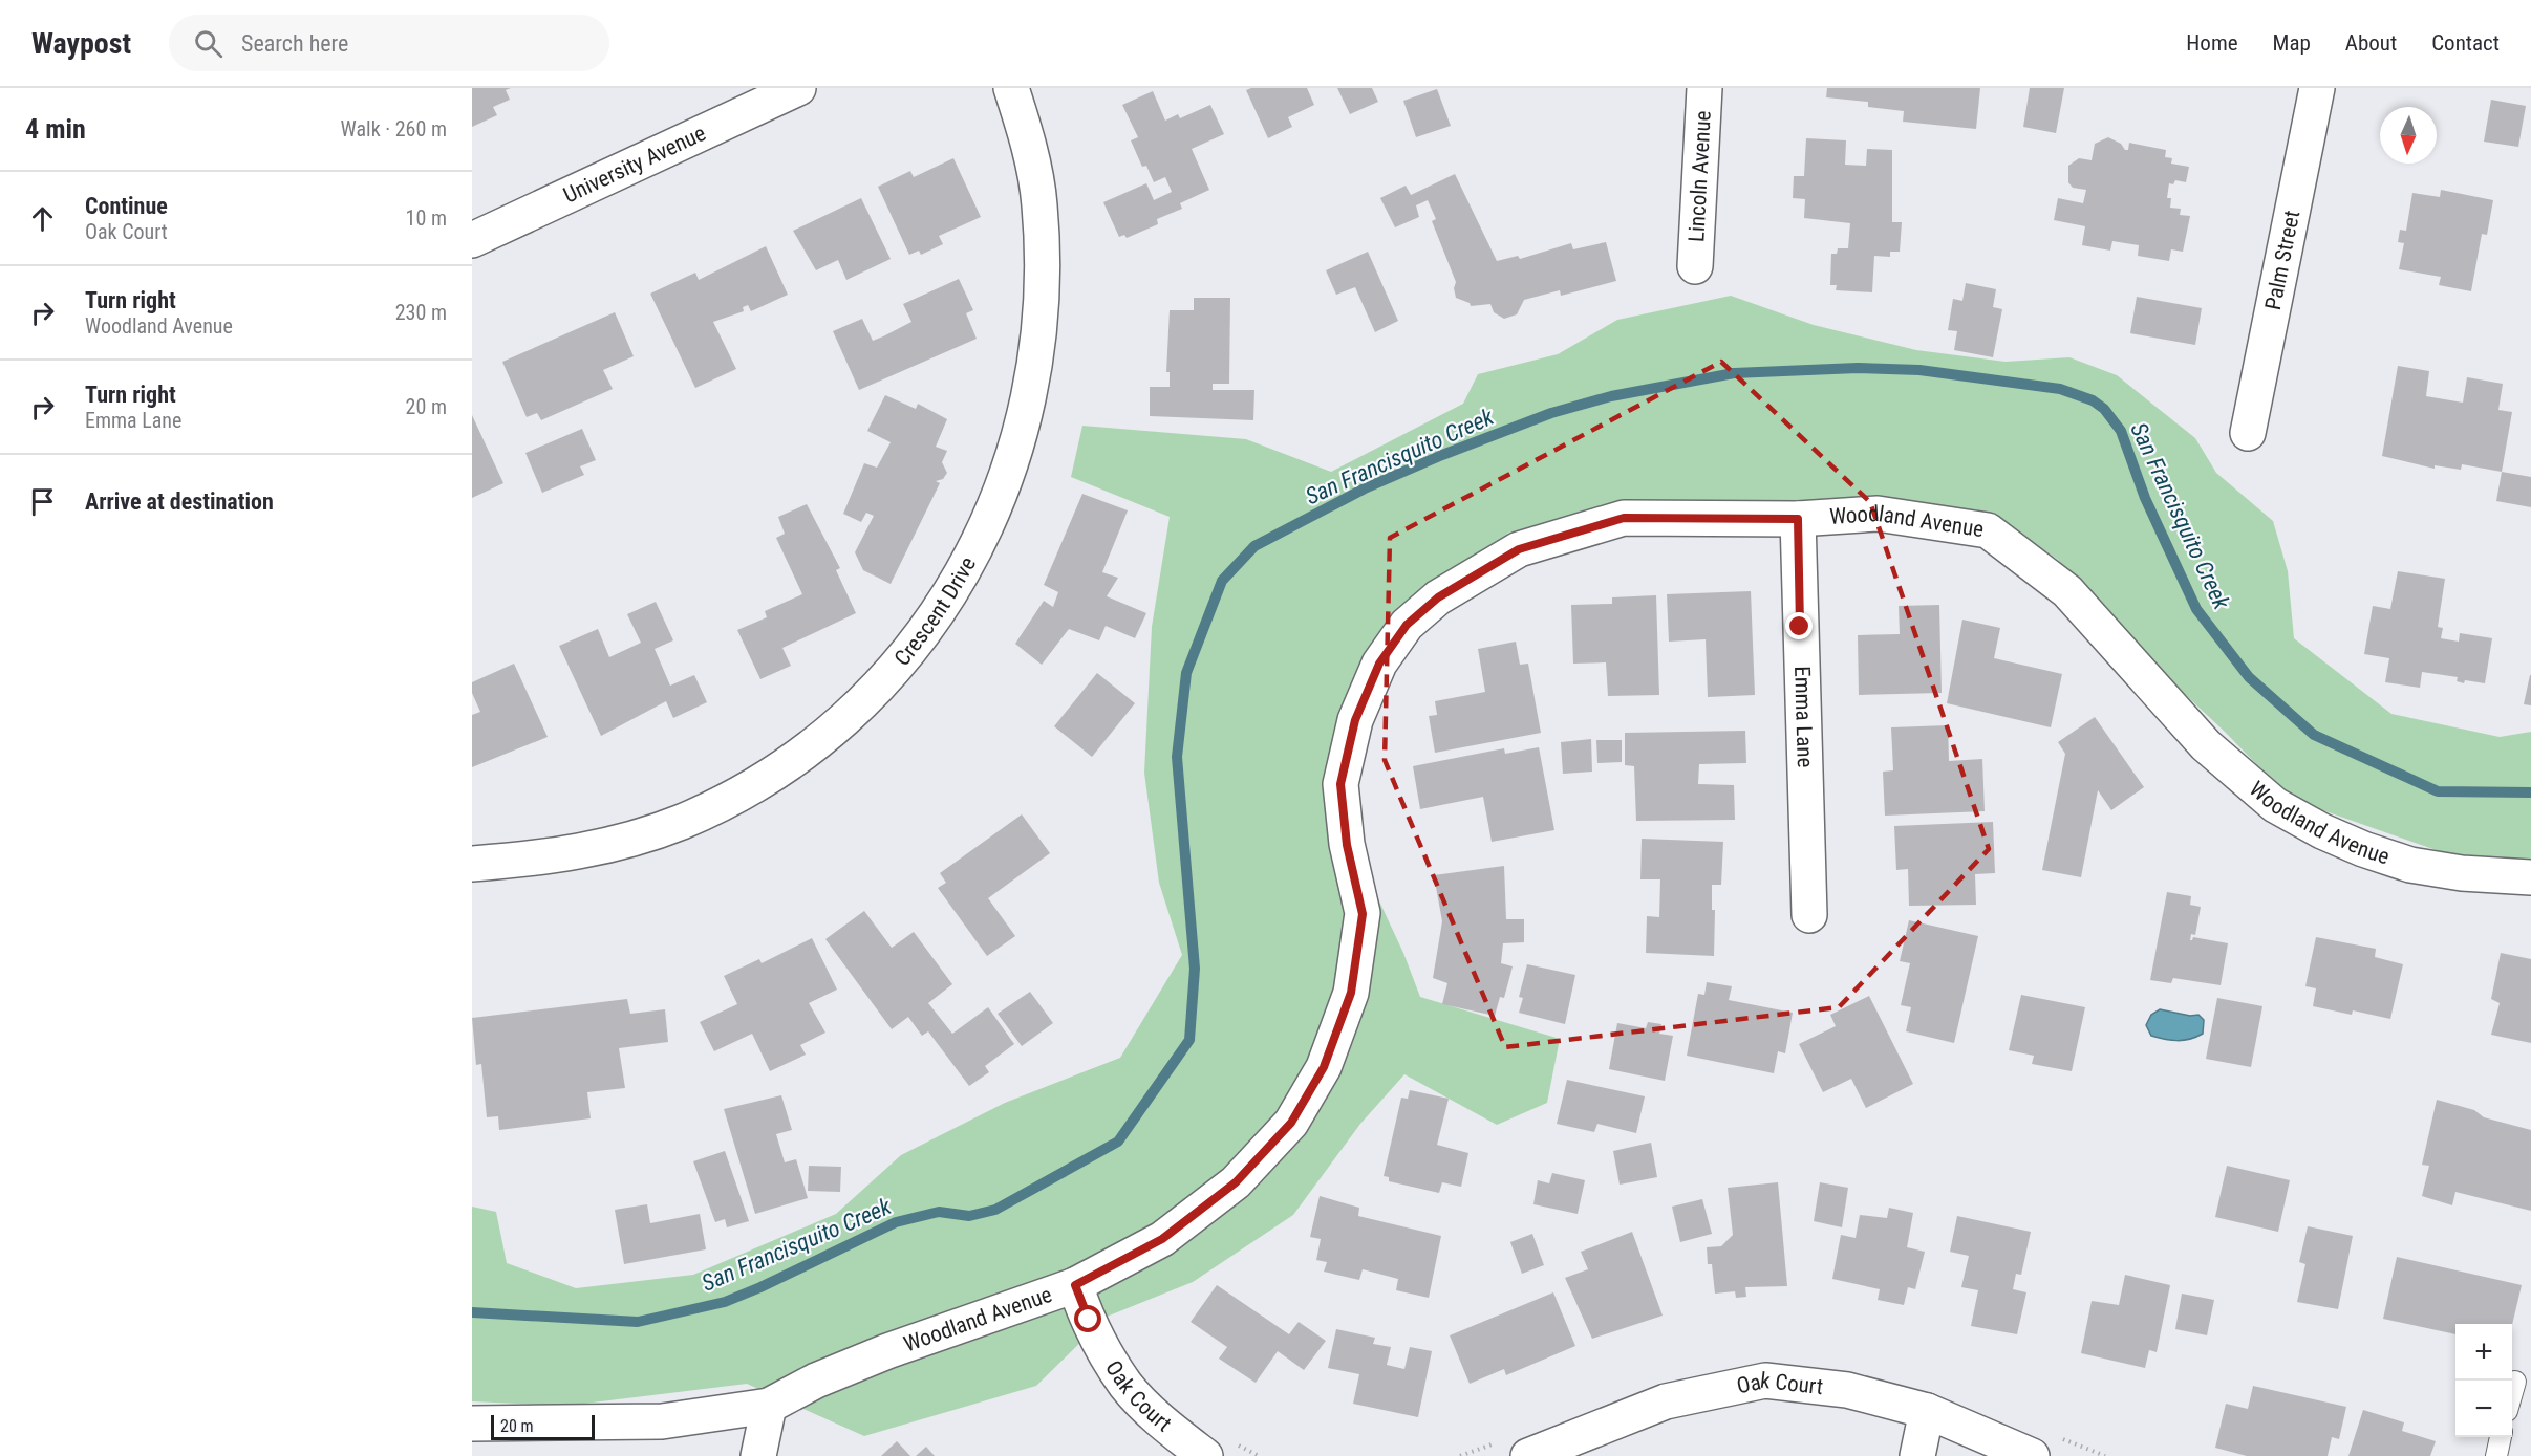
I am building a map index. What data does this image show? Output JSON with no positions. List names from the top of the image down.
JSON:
{
  "streets": {
    "street": [
      "University Avenue",
      "Lincoln Avenue",
      "Palm Street",
      "Woodland Avenue",
      "Crescent Drive",
      "Emma Lane",
      "Oak Court"
    ]
  },
  "crossings": [
    ["Woodland Avenue", "Emma Lane"],
    ["Woodland Avenue", "Oak Court"]
  ],
  "water": ["San Francisquito Creek"],
  "scale_bar": "20 m",
  "north": "bottom",
  "page": {
    "header": "Waypost",
    "search": "Search here",
    "nav": [
      "Home",
      "Map",
      "About",
      "Contact"
    ],
    "heading": ["4 min", "Walk · 260 m"],
    "list": [
      ["Continue", "Oak Court", "10 m"],
      ["Turn right", "Woodland Avenue", "230 m"],
      ["Turn right", "Emma Lane", "20 m"],
      "Arrive at destination"
    ],
    "map_buttons": ["+", "−"],
    "scale": "20 m"
  }
}
